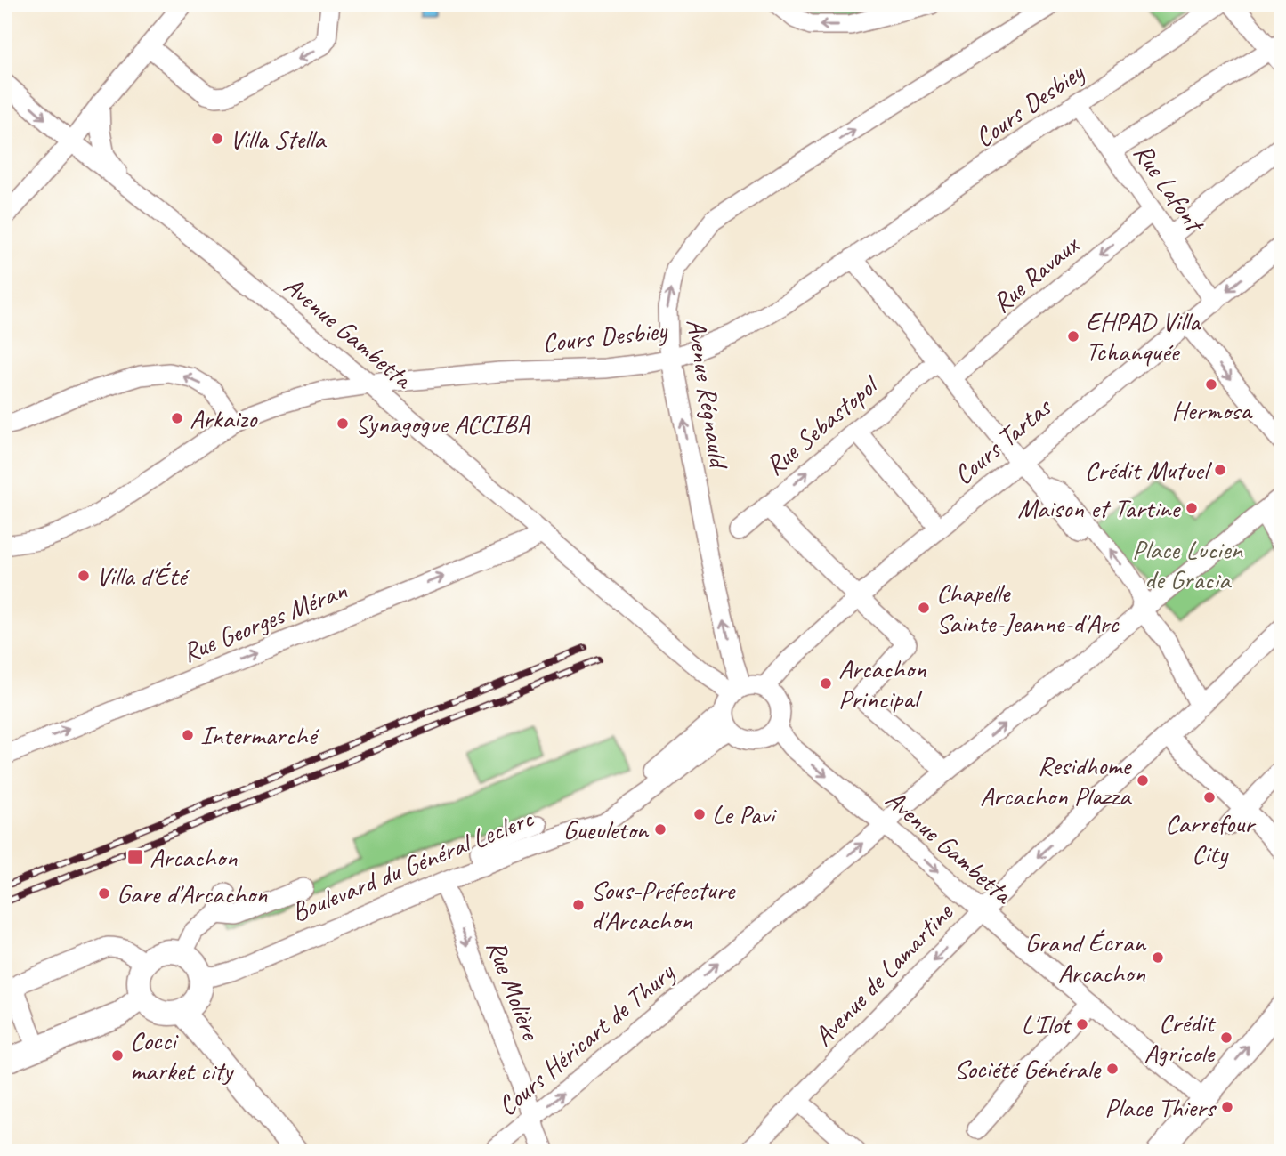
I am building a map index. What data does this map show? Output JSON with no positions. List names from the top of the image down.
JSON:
{
  "streets": {
    "street": [
      "Cours Desbiey",
      "Rue Lafont",
      "Rue Ravaux",
      "Avenue Gambetta",
      "Avenue Régnauld",
      "Rue Sebastopol",
      "Cours Tartas",
      "Rue Georges Méran",
      "Boulevard du Général Leclerc",
      "Avenue de Lamartine",
      "Rue Molière",
      "Cours Héricart de Thury"
    ]
  },
  "crossings": [
    ["Cours Desbiey", "Rue Lafont"],
    ["Cours Desbiey", "Avenue Gambetta"],
    ["Cours Desbiey", "Avenue Régnauld"],
    ["Rue Lafont", "Rue Ravaux"],
    ["Rue Lafont", "Cours Tartas"],
    ["Avenue Gambetta", "Avenue Régnauld"],
    ["Avenue Gambetta", "Cours Tartas"],
    ["Avenue Gambetta", "Rue Georges Méran"],
    ["Avenue Gambetta", "Boulevard du Général Leclerc"],
    ["Avenue Gambetta", "Avenue de Lamartine"],
    ["Avenue Gambetta", "Cours Héricart de Thury"],
    ["Avenue Régnauld", "Cours Tartas"],
    ["Avenue Régnauld", "Boulevard du Général Leclerc"],
    ["Cours Tartas", "Boulevard du Général Leclerc"],
    ["Boulevard du Général Leclerc", "Rue Molière"],
    ["Rue Molière", "Cours Héricart de Thury"]
  ],
  "one_way": [
    "Rue Ravaux",
    "Avenue Régnauld",
    "Rue Sebastopol",
    "Rue Georges Méran",
    "Rue Molière",
    "Cours Héricart de Thury"
  ],
  "parks": ["Place Lucien de Gracia"],
  "places": {
    "other": [
      "Villa Stella",
      "EHPAD Villa Tchanquée",
      "Hermosa",
      "Arkaizo",
      "Synagogue ACCIBA",
      "Crédit Mutuel",
      "Maison et Tartine",
      "Villa d'Été",
      "Chapelle Sainte-Jeanne-d'Arc",
      "Arcachon Principal",
      "Intermarché",
      "Residhome Arcachon Plazza",
      "Carrefour City",
      "Le Pavi",
      "Gueuleton",
      "Gare d'Arcachon",
      "Sous-Préfecture d'Arcachon",
      "Grand Écran Arcachon",
      "L'Ilot",
      "Crédit Agricole",
      "Cocci market city",
      "Société Générale",
      "Place Thiers"
    ],
    "transit": ["Arcachon"]
  }
}
